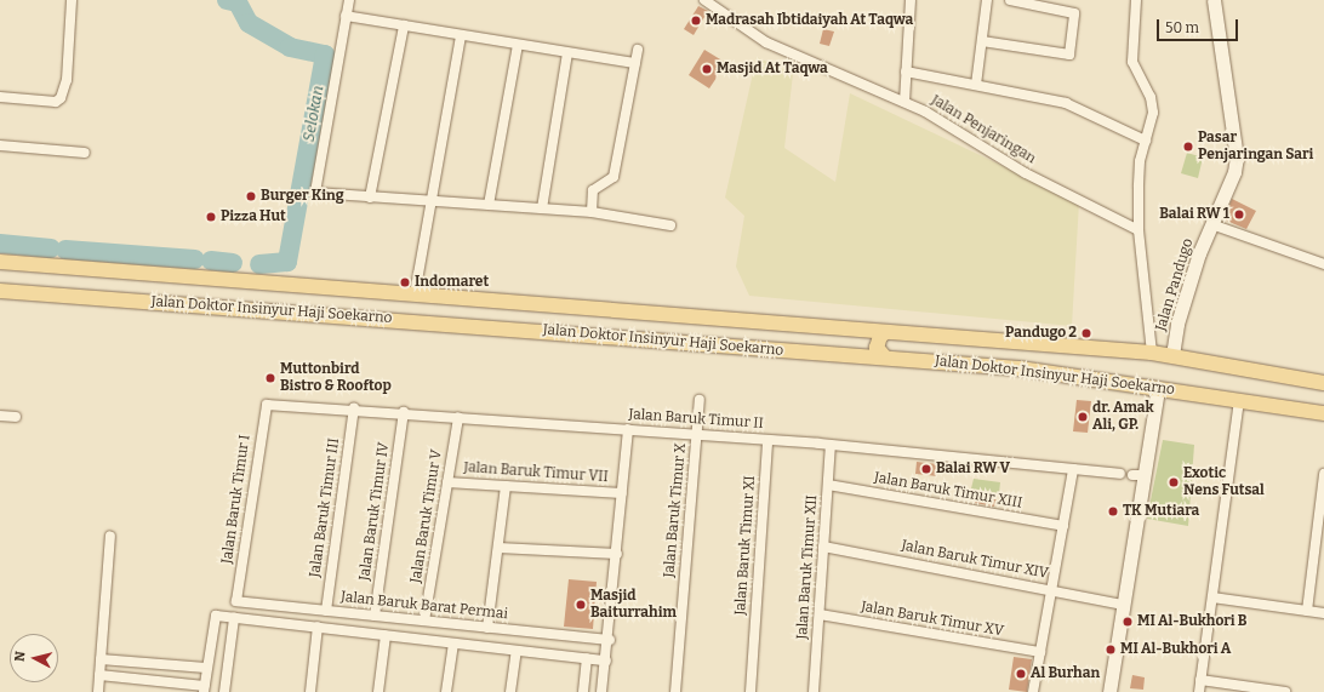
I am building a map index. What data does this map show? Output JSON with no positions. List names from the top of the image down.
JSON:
{
  "streets": {
    "main road": ["Jalan Doktor Insinyur Haji Soekarno"],
    "street": [
      "Jalan Penjaringan",
      "Jalan Pandugo",
      "Jalan Baruk Timur II",
      "Jalan Baruk Timur VII",
      "Jalan Baruk Timur XIII",
      "Jalan Baruk Timur I",
      "Jalan Baruk Timur III",
      "Jalan Baruk Timur X",
      "Jalan Baruk Timur IV",
      "Jalan Baruk Timur V",
      "Jalan Baruk Timur XI",
      "Jalan Baruk Timur XIV",
      "Jalan Baruk Timur XII",
      "Jalan Baruk Barat Permai",
      "Jalan Baruk Timur XV"
    ]
  },
  "crossings": [
    ["Jalan Pandugo", "Jalan Doktor Insinyur Haji Soekarno"],
    ["Jalan Baruk Timur II", "Jalan Baruk Timur I"],
    ["Jalan Baruk Timur II", "Jalan Baruk Timur III"],
    ["Jalan Baruk Timur II", "Jalan Baruk Timur X"],
    ["Jalan Baruk Timur II", "Jalan Baruk Timur IV"],
    ["Jalan Baruk Timur II", "Jalan Baruk Timur V"],
    ["Jalan Baruk Timur II", "Jalan Baruk Timur XI"],
    ["Jalan Baruk Timur II", "Jalan Baruk Timur XII"],
    ["Jalan Baruk Timur VII", "Jalan Baruk Timur V"],
    ["Jalan Baruk Timur XIII", "Jalan Baruk Timur XII"],
    ["Jalan Baruk Timur I", "Jalan Baruk Barat Permai"],
    ["Jalan Baruk Timur III", "Jalan Baruk Barat Permai"],
    ["Jalan Baruk Timur IV", "Jalan Baruk Barat Permai"],
    ["Jalan Baruk Timur V", "Jalan Baruk Barat Permai"],
    ["Jalan Baruk Timur XIV", "Jalan Baruk Timur XII"],
    ["Jalan Baruk Timur XII", "Jalan Baruk Timur XV"]
  ],
  "water": ["Selokan"],
  "places": [
    "Madrasah Ibtidaiyah At Taqwa",
    "Masjid At Taqwa",
    "Pasar Penjaringan Sari",
    "Burger King",
    "Balai RW 1",
    "Pizza Hut",
    "Indomaret",
    "Pandugo 2",
    "Muttonbird Bistro & Rooftop",
    "dr. Amak Ali, GP.",
    "Balai RW V",
    "Exotic Nens Futsal",
    "TK Mutiara",
    "Masjid Baiturrahim",
    "MI Al-Bukhori B",
    "MI Al-Bukhori A",
    "Al Burhan"
  ],
  "scale_bar": "50 m",
  "north": "left"
}
